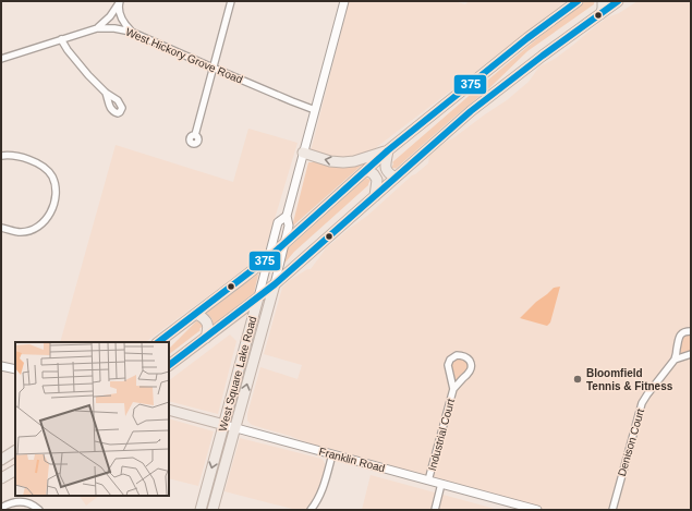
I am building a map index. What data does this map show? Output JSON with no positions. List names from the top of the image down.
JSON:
{
  "streets": {
    "highway": ["West Square Lake Road", "Franklin Road"],
    "street": ["West Hickory Grove Road", "Industrial Court", "Denison Court"]
  },
  "crossings": [
    ["West Hickory Grove Road", "West Square Lake Road"],
    ["West Square Lake Road", "Franklin Road"],
    ["Industrial Court", "Franklin Road"]
  ],
  "places": ["Bloomfield Tennis & Fitness"],
  "lines": ["transit line 375"]
}
